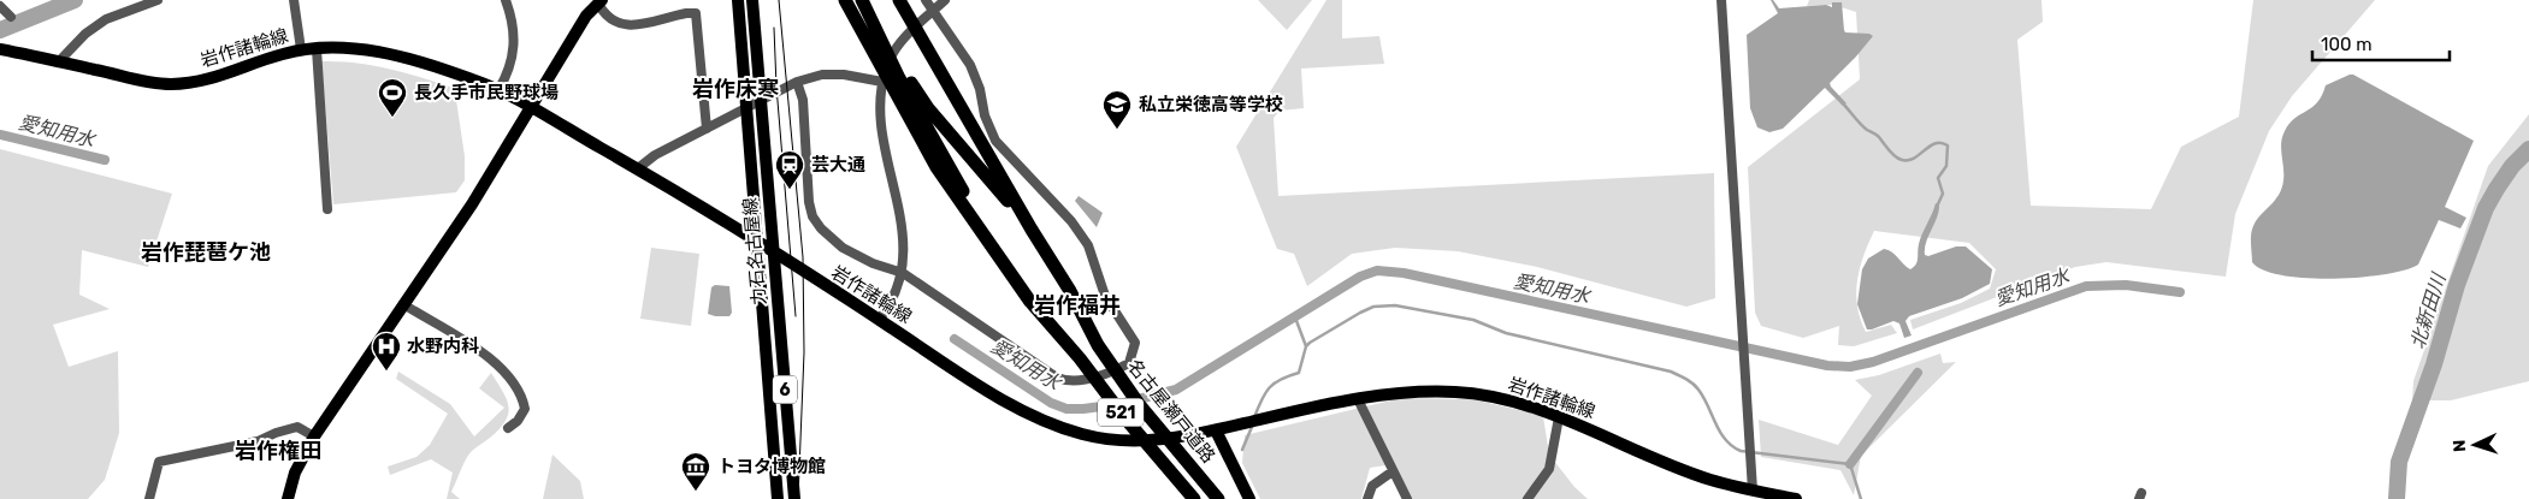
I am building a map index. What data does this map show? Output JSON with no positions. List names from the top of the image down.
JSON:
{
  "streets": {
    "highway": ["名古屋瀬戸道路", "521"],
    "main road": ["岩作諸輪線", "力石名古屋線", "6"]
  },
  "districts": [
    "岩作床寒",
    "岩作琵琶ケ池",
    "岩作福井",
    "岩作権田"
  ],
  "water": ["愛知用水", "北新田川"],
  "places": {
    "sports": ["長久手市民野球場"],
    "school or university": ["私立栄徳高等学校"],
    "station": ["芸大通"],
    "hospital": ["水野内科"],
    "museum": ["トヨタ博物館"]
  },
  "scale_bar": "100 m",
  "north": "left"
}
